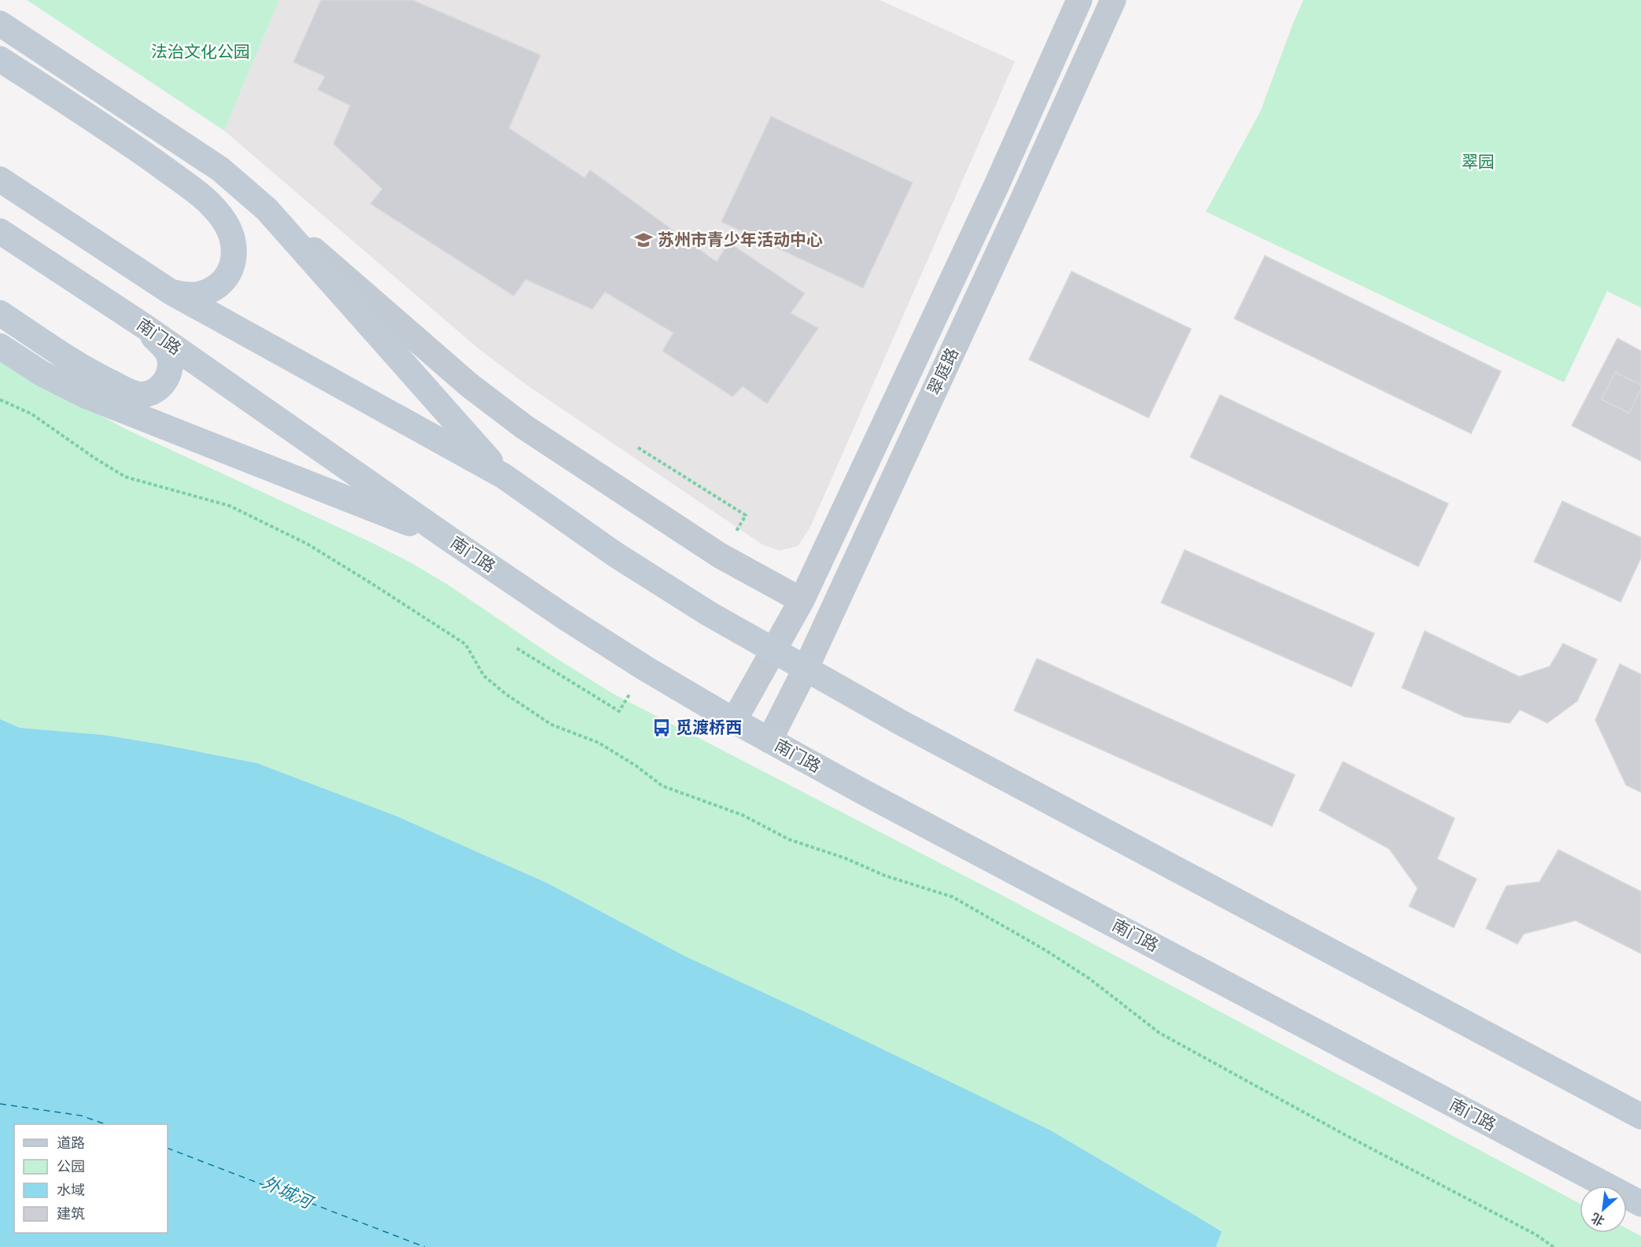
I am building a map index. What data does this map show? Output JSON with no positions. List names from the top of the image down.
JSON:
{
  "streets": {
    "main road": ["南门路"],
    "street": ["翠庭路"]
  },
  "crossings": [
    ["南门路", "翠庭路"]
  ],
  "water": ["外城河"],
  "parks": ["法治文化公园", "翠园"],
  "places": {
    "school or university": ["苏州市青少年活动中心"],
    "bus stop": ["觅渡桥西"]
  },
  "legend": [
    "道路",
    "公园",
    "水域",
    "建筑"
  ],
  "north": "bottom left"
}
